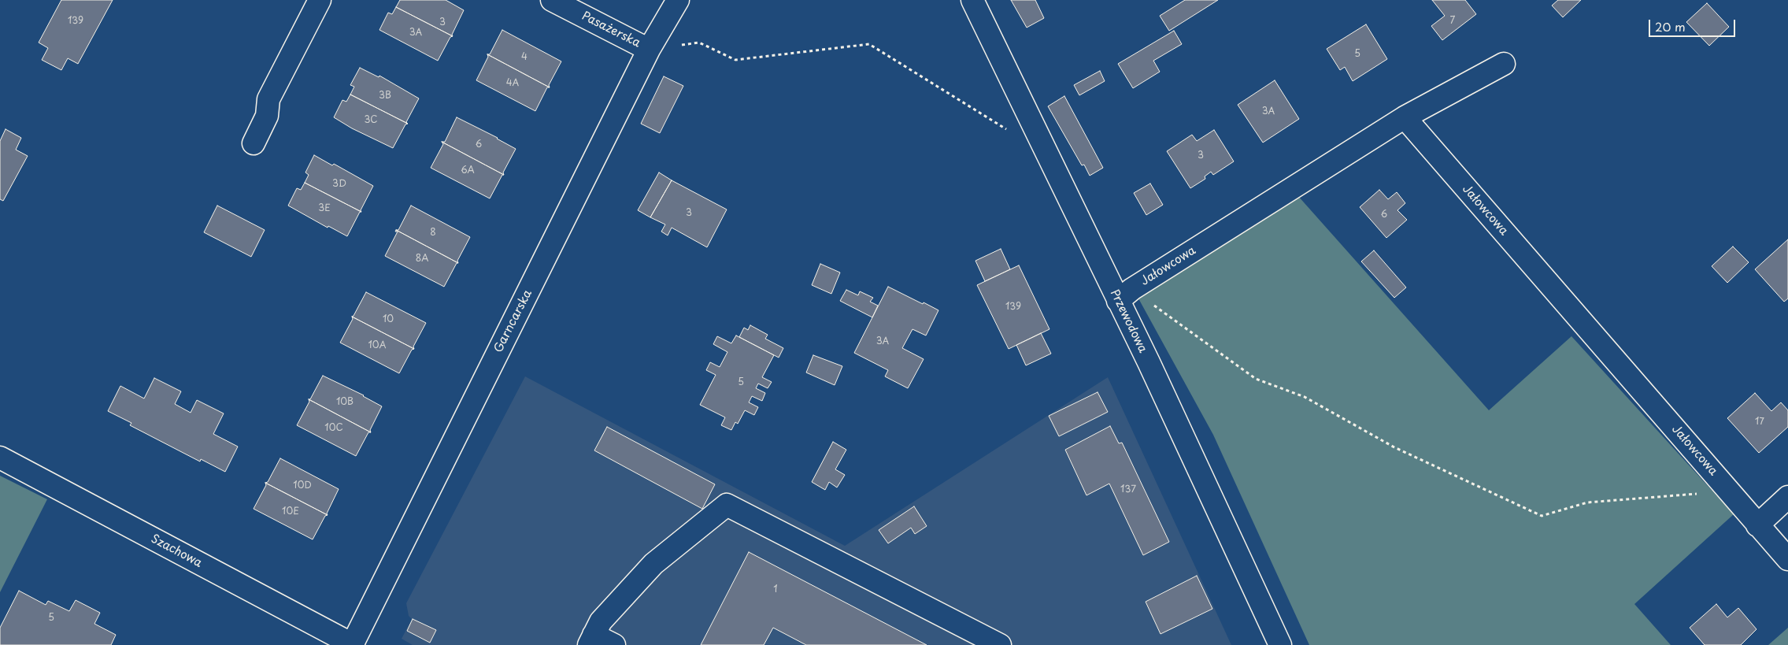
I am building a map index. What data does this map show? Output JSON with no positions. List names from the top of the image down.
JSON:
{
  "streets": {
    "street": [
      "Pasażerska",
      "Jałowcowa",
      "Garncarska",
      "Przewodowa",
      "Szachowa"
    ]
  },
  "crossings": [
    ["Pasażerska", "Garncarska"],
    ["Jałowcowa", "Przewodowa"],
    ["Garncarska", "Szachowa"]
  ],
  "house_numbers": [
    "139",
    "7",
    "3",
    "3A",
    "5",
    "4",
    "4A",
    "3B",
    "3A",
    "3C",
    "6",
    "3",
    "6A",
    "3D",
    "3E",
    "3",
    "6",
    "8",
    "8A",
    "139",
    "10",
    "3A",
    "10A",
    "5",
    "10B",
    "17",
    "10C",
    "10D",
    "137",
    "10E",
    "1",
    "5"
  ],
  "scale_bar": "20 m"
}
